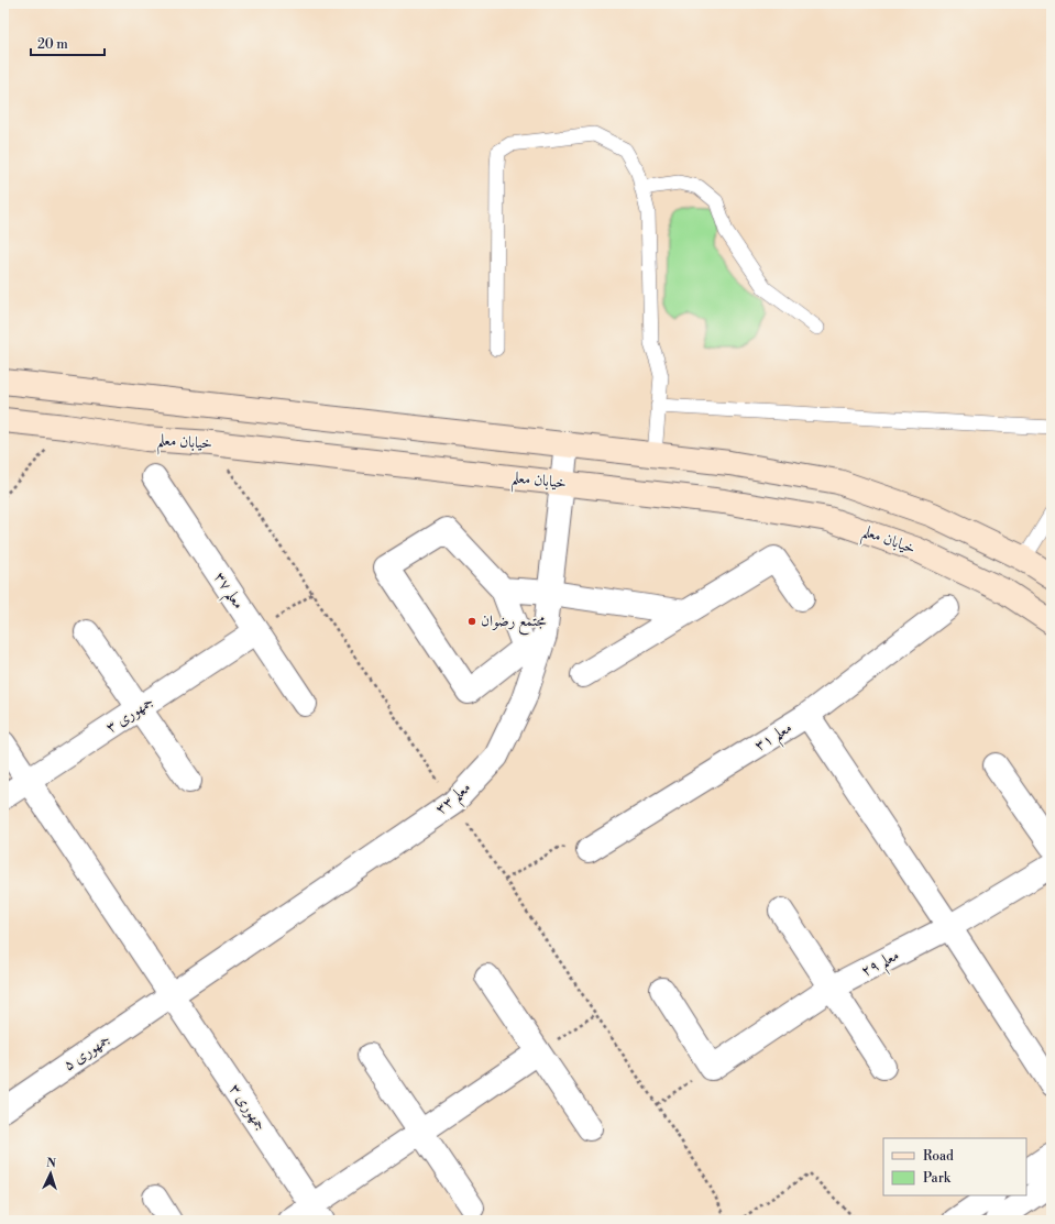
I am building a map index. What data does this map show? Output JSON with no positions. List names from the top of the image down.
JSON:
{
  "streets": {
    "main road": ["خیابان معلم"],
    "street": [
      "معلم ۳۷",
      "جمهوری ۳",
      "معلم ۳۱",
      "معلم ۳۳",
      "معلم ۲۹",
      "جمهوری ۵"
    ]
  },
  "crossings": [
    ["خیابان معلم", "معلم ۳۳"],
    ["معلم ۳۷", "جمهوری ۳"],
    ["جمهوری ۳", "معلم ۳۳"],
    ["جمهوری ۳", "جمهوری ۵"],
    ["معلم ۳۳", "جمهوری ۵"]
  ],
  "places": ["مجتمع رضوان"],
  "legend": ["Road", "Park"],
  "scale_bar": "20 m",
  "north": "top"
}
